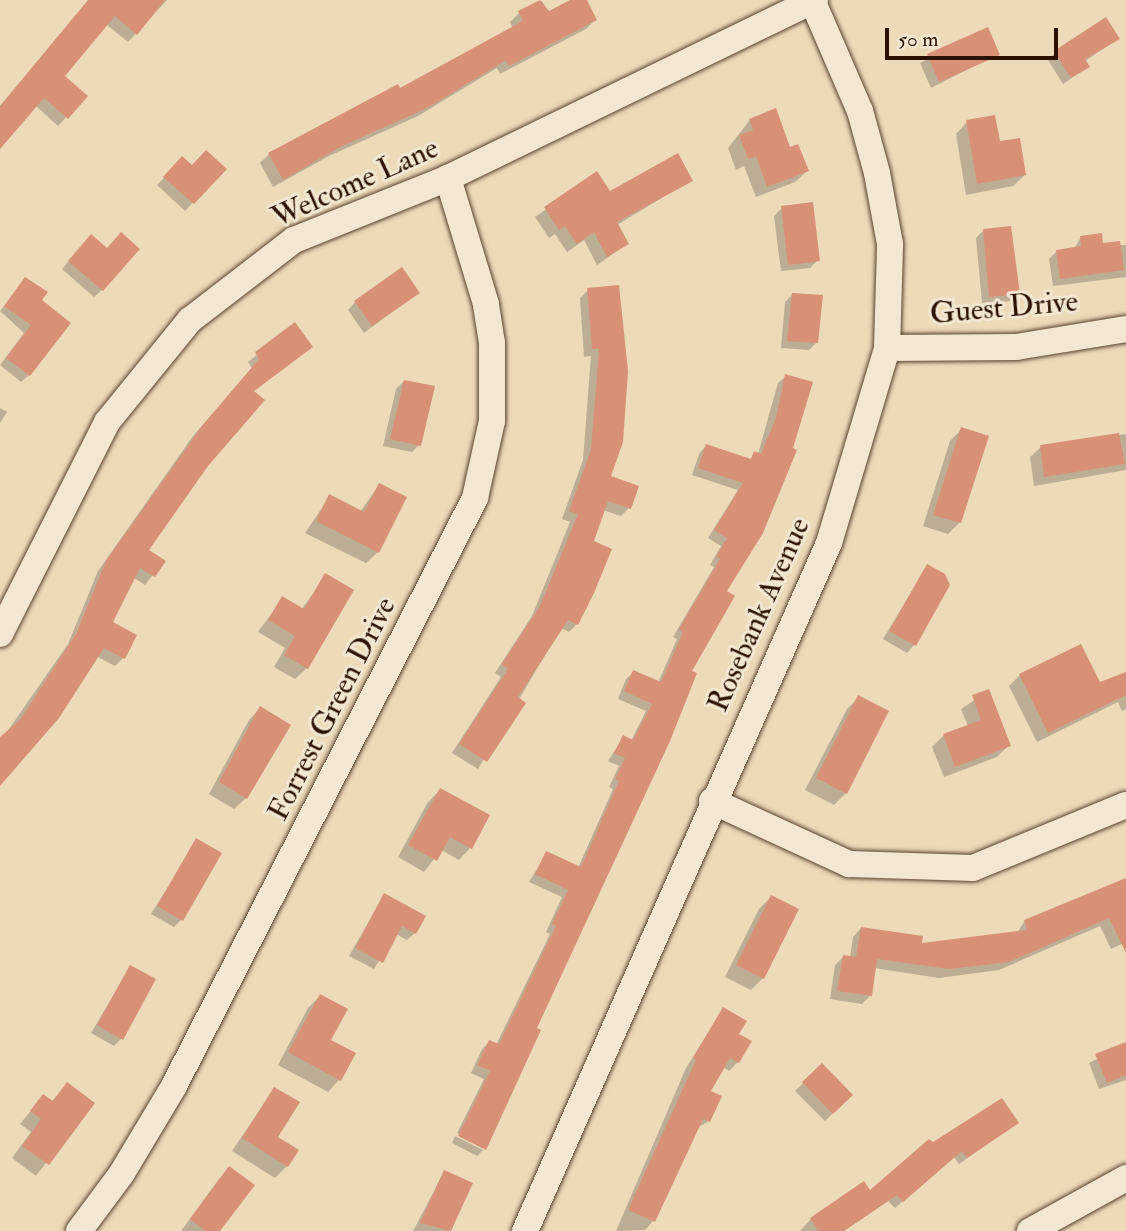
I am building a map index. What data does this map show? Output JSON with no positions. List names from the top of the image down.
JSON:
{
  "streets": {
    "street": [
      "Welcome Lane",
      "Guest Drive",
      "Rosebank Avenue",
      "Forrest Green Drive"
    ]
  },
  "crossings": [
    ["Welcome Lane", "Rosebank Avenue"],
    ["Welcome Lane", "Forrest Green Drive"],
    ["Guest Drive", "Rosebank Avenue"]
  ],
  "scale_bar": "50 m"
}
